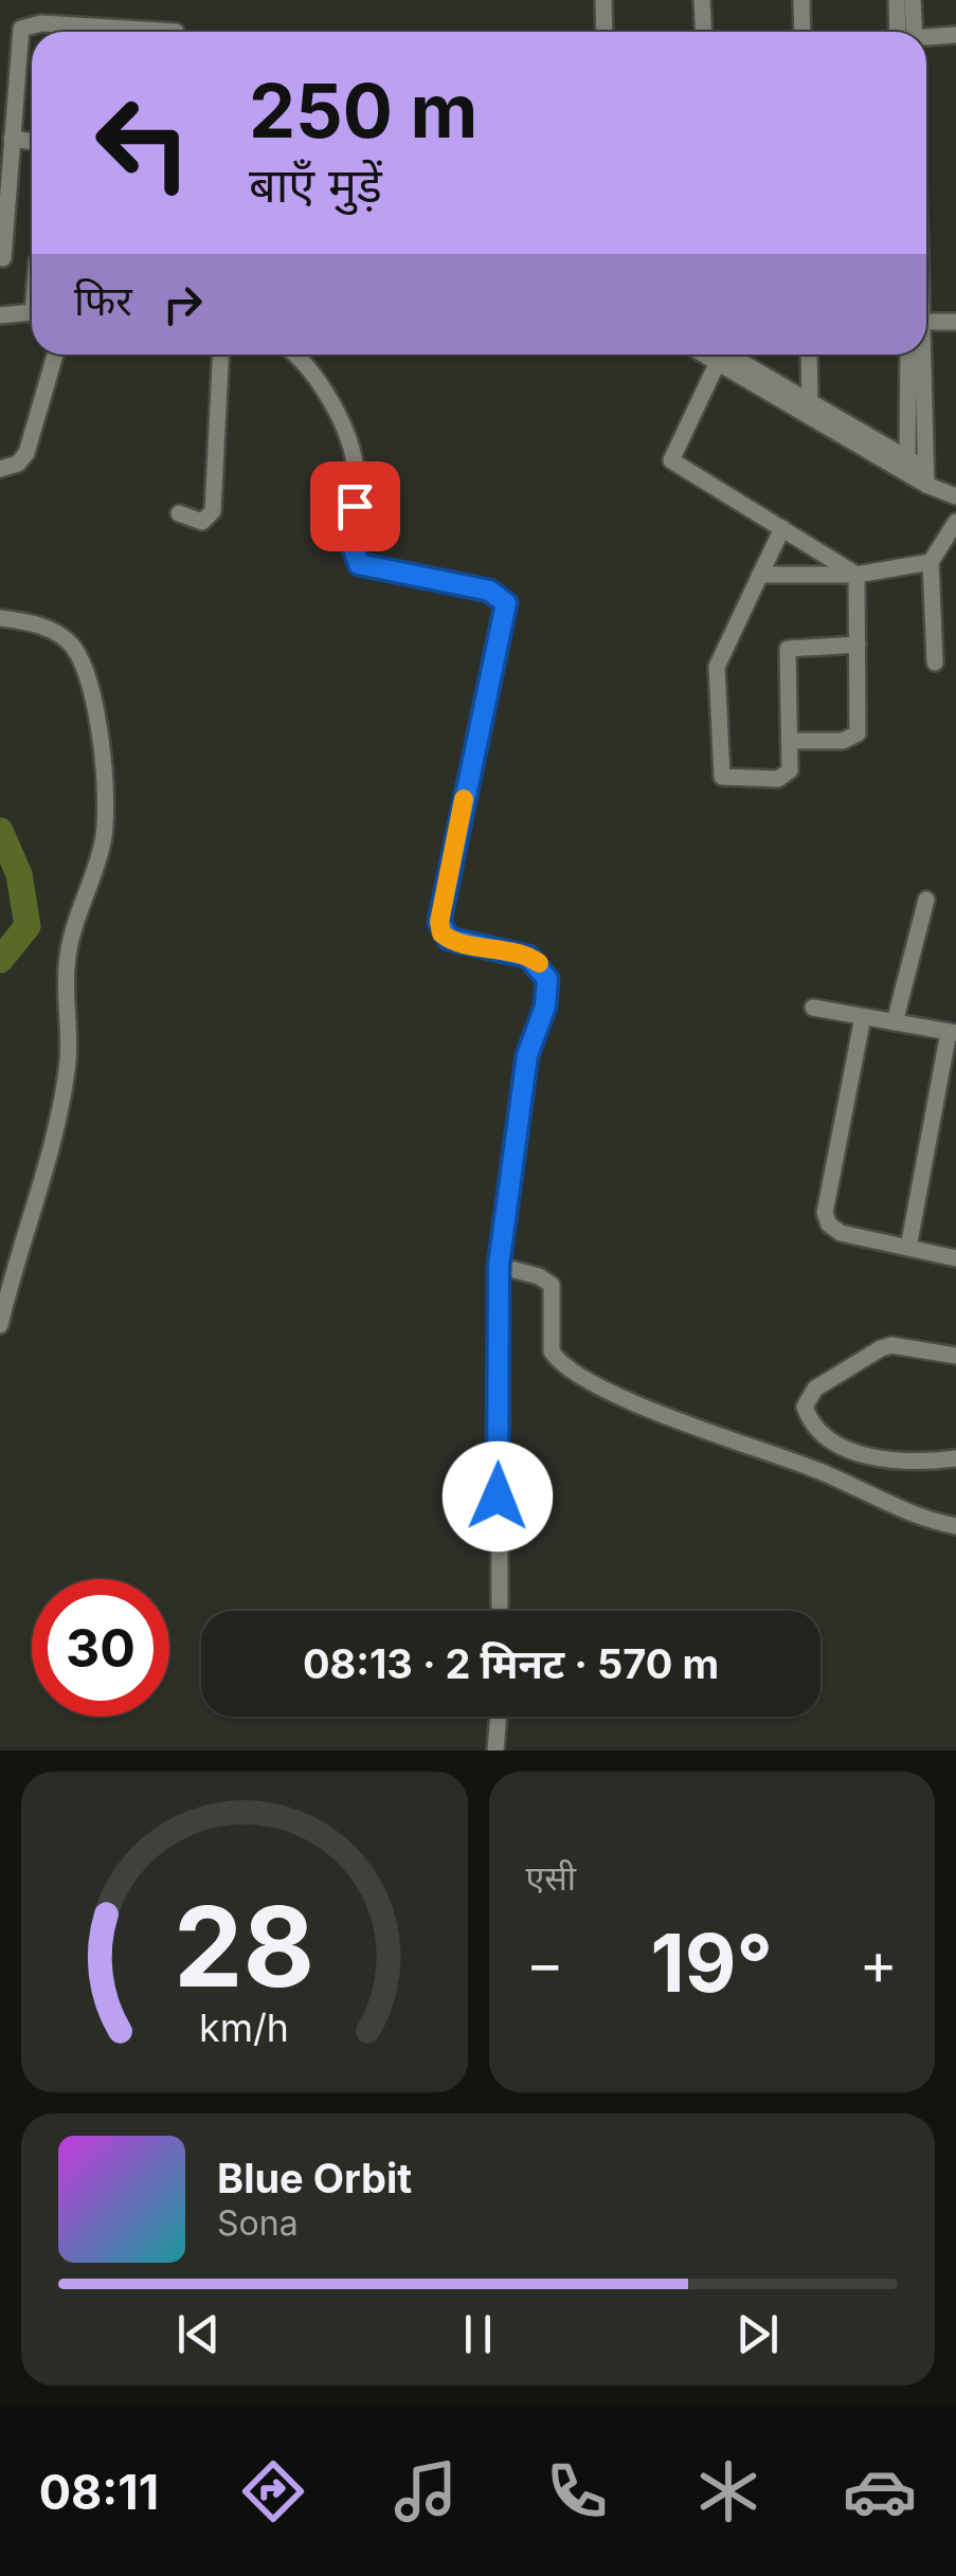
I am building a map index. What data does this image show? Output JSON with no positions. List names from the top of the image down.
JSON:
{
  "page": {
    "turn": ["250 m", "बाएँ मुड़ें"],
    "then": "फिर",
    "limit": "30",
    "trip": "08:13 · 2 मिनट · 570 m",
    "tile": "एसी",
    "heat": ["−", "19°", "+"],
    "song": ["Blue Orbit", "Sona"],
    "tabs": "08:11",
    "gauge": ["28", "km/h"]
  }
}
